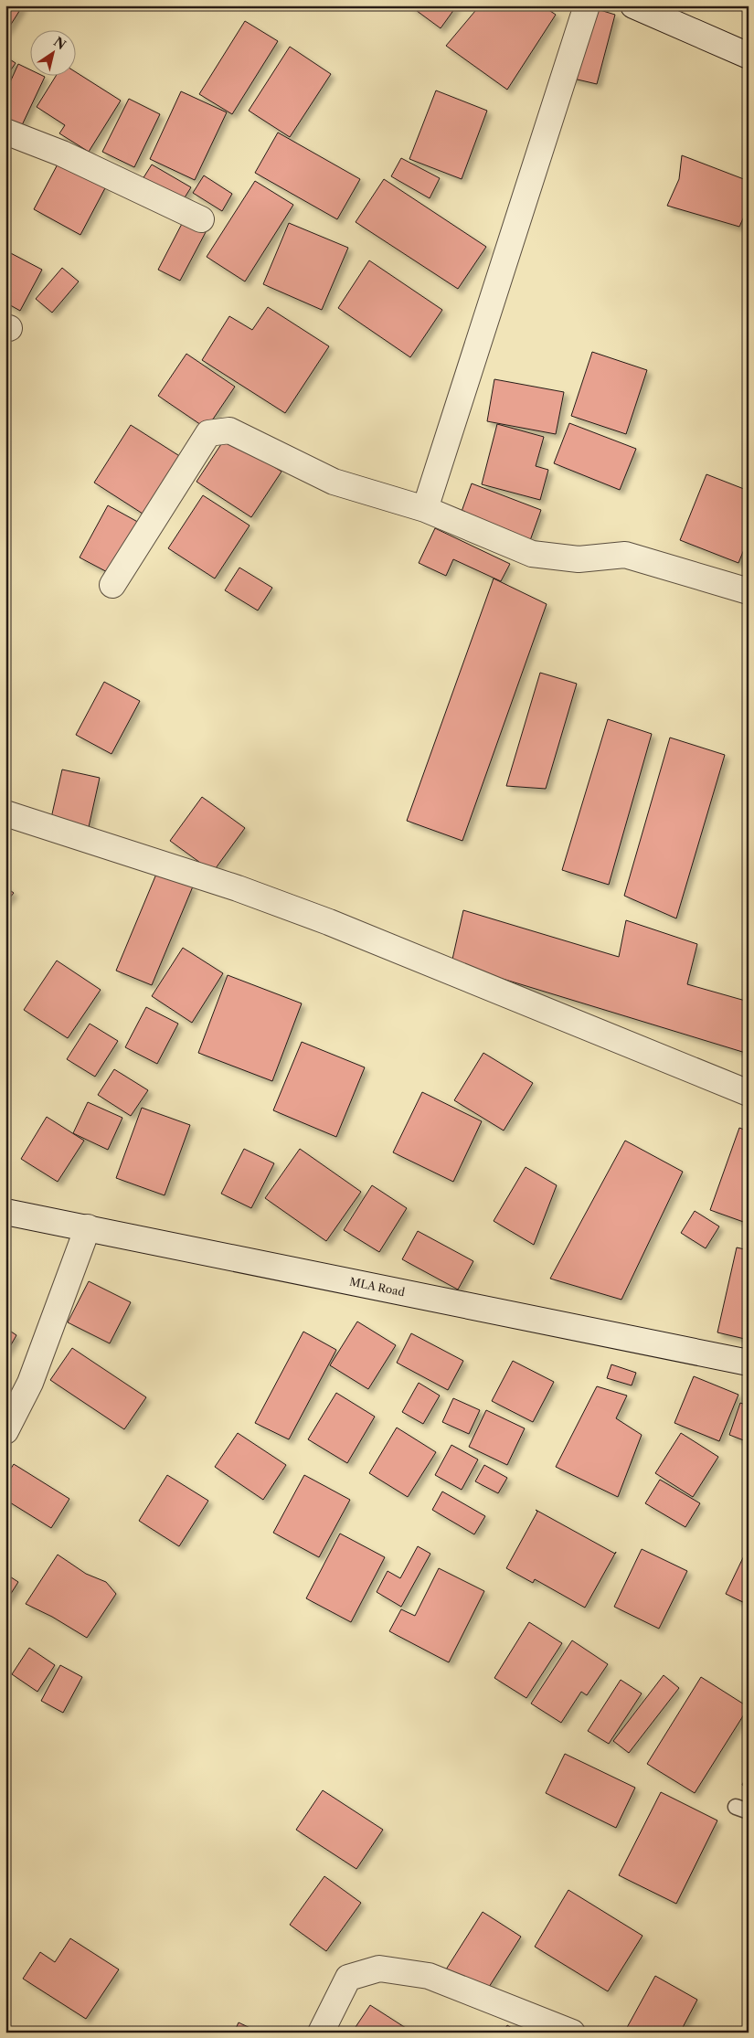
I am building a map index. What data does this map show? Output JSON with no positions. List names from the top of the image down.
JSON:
{
  "streets": {
    "street": ["MLA Road"]
  },
  "north": "top right"
}
